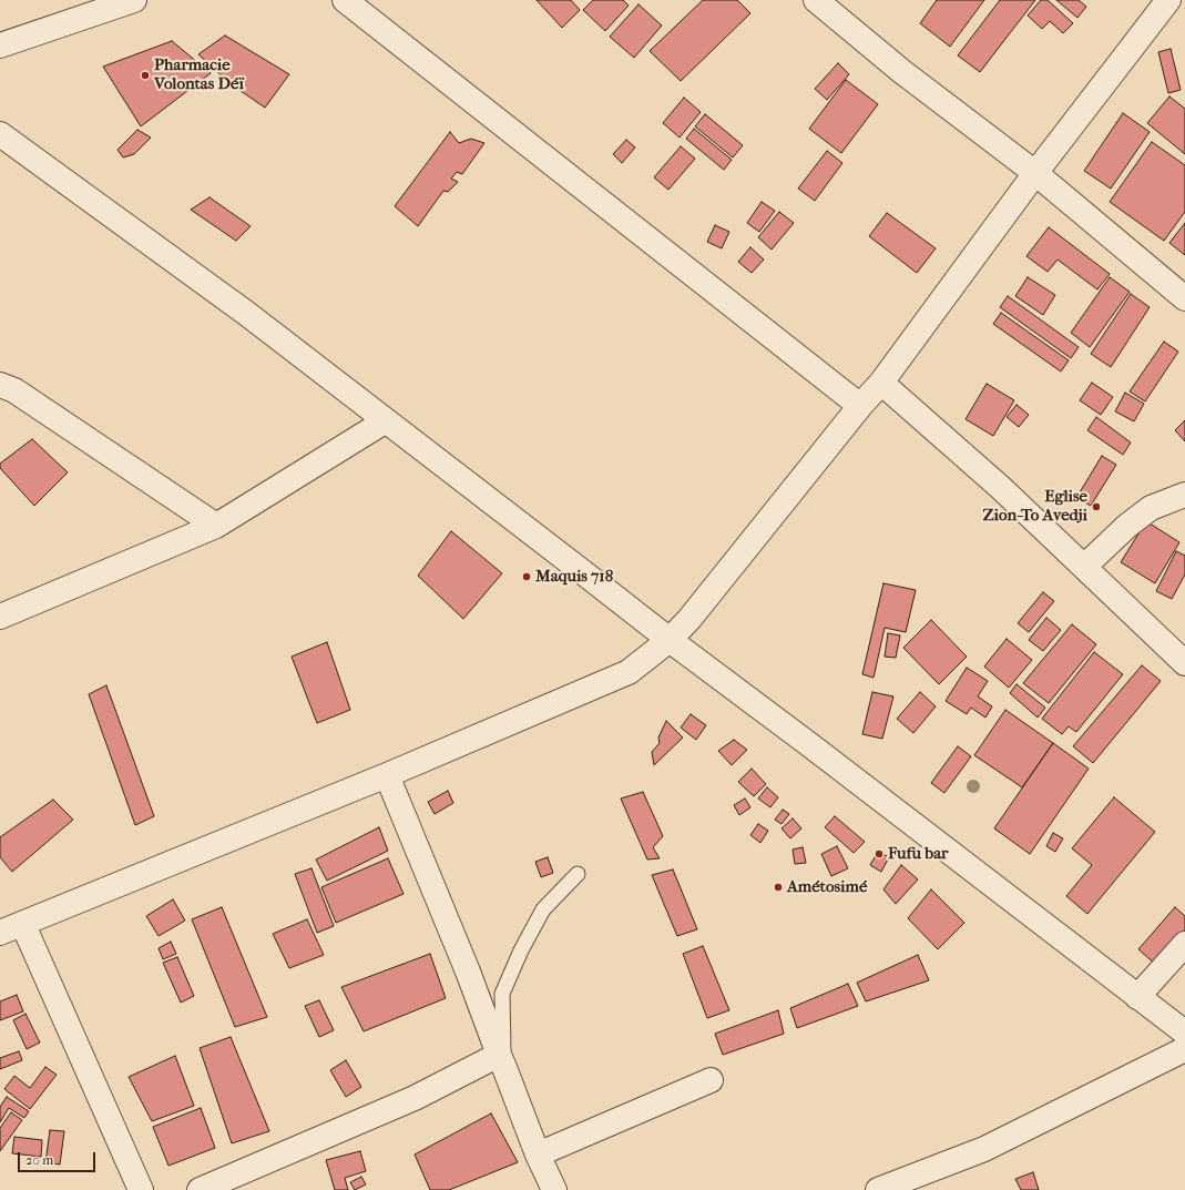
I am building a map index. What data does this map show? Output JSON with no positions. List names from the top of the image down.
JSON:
{
  "places": [
    "Pharmacie Volontas Déï",
    "Eglise Zion-To Avedji",
    "Maquis 718",
    "Fufu bar",
    "Amétosimé"
  ],
  "scale_bar": "20 m"
}
